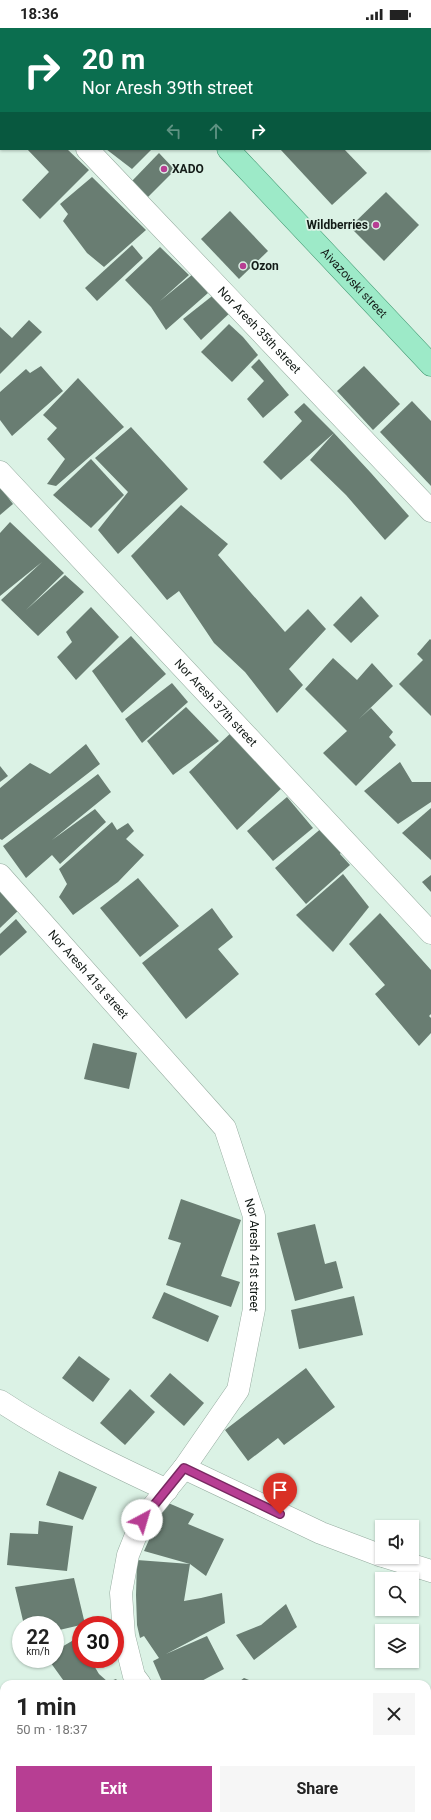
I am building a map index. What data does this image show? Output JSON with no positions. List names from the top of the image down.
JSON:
{
  "streets": {
    "main road": ["Aivazovski street"],
    "street": ["Nor Aresh 35th street", "Nor Aresh 37th street", "Nor Aresh 41st street"]
  },
  "places": ["XADO", "Wildberries", "Ozon"],
  "page": {
    "status": "18:36",
    "turn": ["20 m", "Nor Aresh 39th street"],
    "speed": "22 km/h",
    "limit": "30",
    "heading": ["1 min", "50 m · 18:37"],
    "buttons": ["Exit", "Share"]
  }
}
